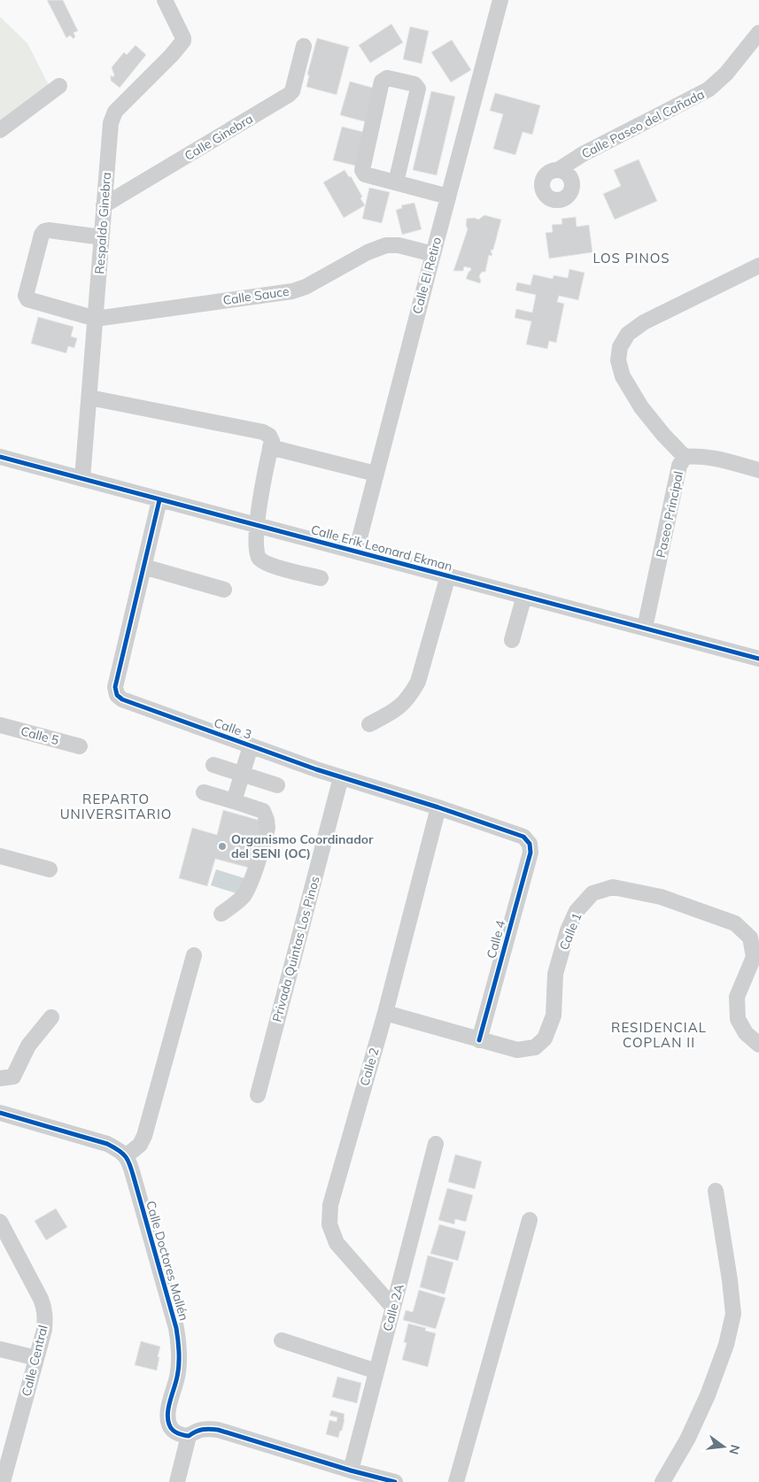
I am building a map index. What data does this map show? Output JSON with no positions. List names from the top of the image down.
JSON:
{
  "streets": {
    "street": [
      "Calle Paseo del Cañada",
      "Calle Ginebra",
      "Respaldo Ginebra",
      "Calle El Retiro",
      "Calle Sauce",
      "Paseo Principal",
      "Calle Erik Leonard Ekman",
      "Calle 3",
      "Calle 5",
      "Calle 1",
      "Calle 4",
      "Privada Quintas Los Pinos",
      "Calle 2",
      "Calle Doctores Mallén",
      "Calle 2A",
      "Calle Central"
    ]
  },
  "crossings": [
    ["Calle Ginebra", "Respaldo Ginebra"],
    ["Respaldo Ginebra", "Calle Sauce"],
    ["Respaldo Ginebra", "Calle Erik Leonard Ekman"],
    ["Calle El Retiro", "Calle Sauce"],
    ["Calle El Retiro", "Calle Erik Leonard Ekman"],
    ["Paseo Principal", "Calle Erik Leonard Ekman"],
    ["Calle Erik Leonard Ekman", "Calle 3"],
    ["Calle 3", "Calle 4"],
    ["Calle 3", "Privada Quintas Los Pinos"],
    ["Calle 3", "Calle 2"],
    ["Calle 1", "Calle 4"],
    ["Calle 1", "Calle 2"],
    ["Calle 2", "Calle 2A"]
  ],
  "districts": ["LOS PINOS", "REPARTO UNIVERSITARIO", "RESIDENCIAL COPLAN II"],
  "places": ["Organismo Coordinador del SENI (OC)"],
  "north": "right"
}
